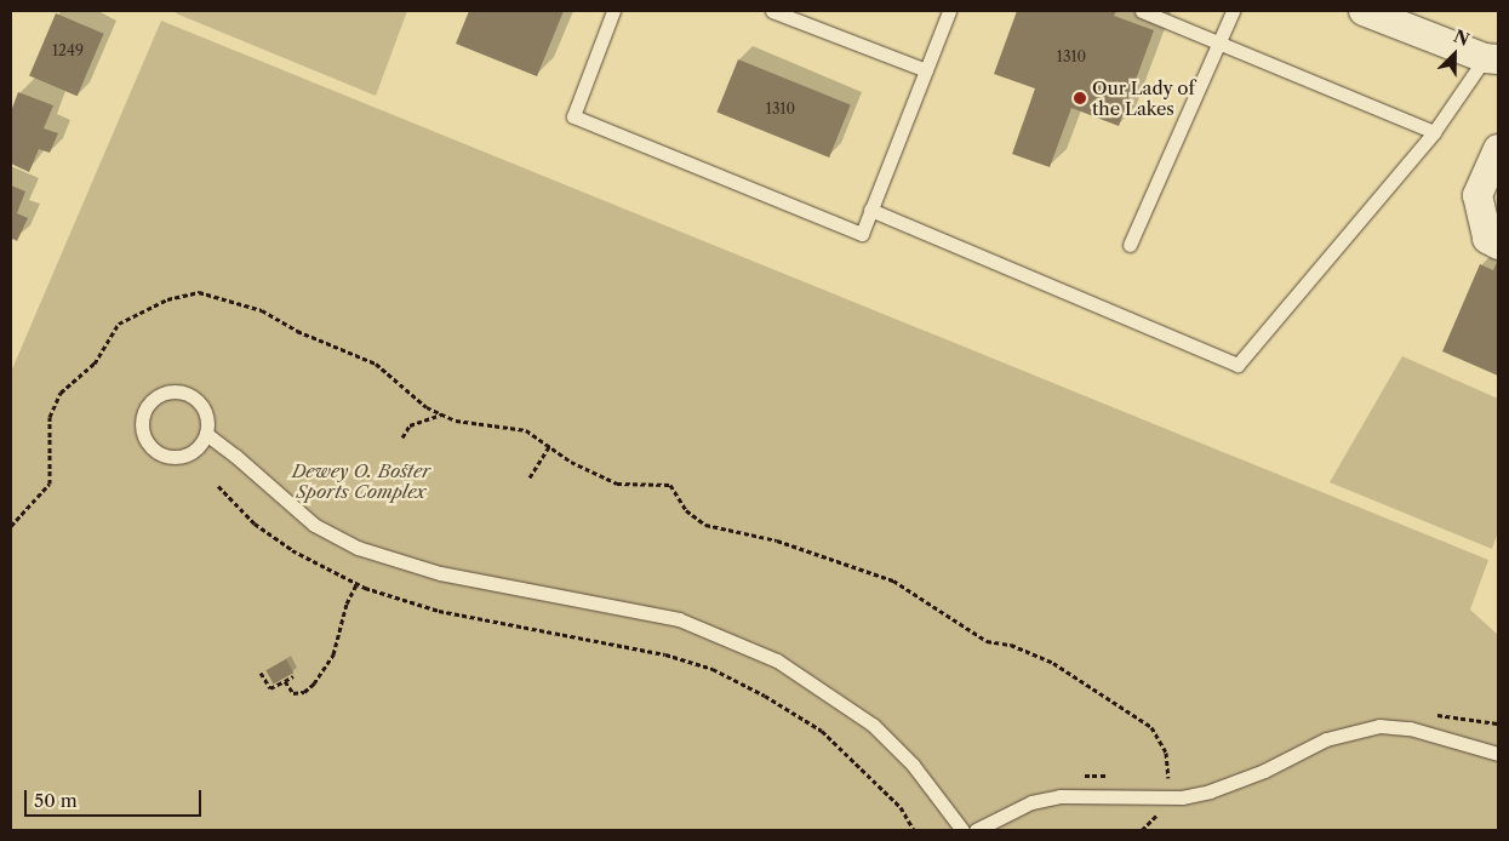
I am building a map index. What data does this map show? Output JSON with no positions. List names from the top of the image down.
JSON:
{
  "parks": ["Dewey O. Boster Sports Complex"],
  "places": ["Our Lady of the Lakes"],
  "house_numbers": ["1249", "1310", "1310"],
  "scale_bar": "50 m",
  "north": "top right"
}
